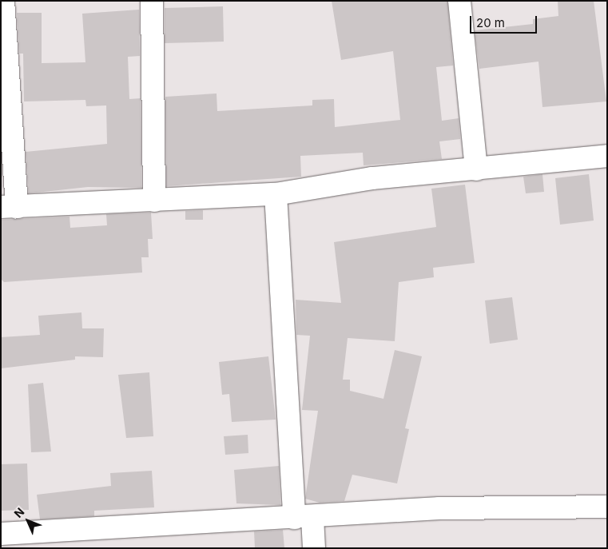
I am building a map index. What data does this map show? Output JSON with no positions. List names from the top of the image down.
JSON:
{
  "scale_bar": "20 m",
  "north": "top left"
}
